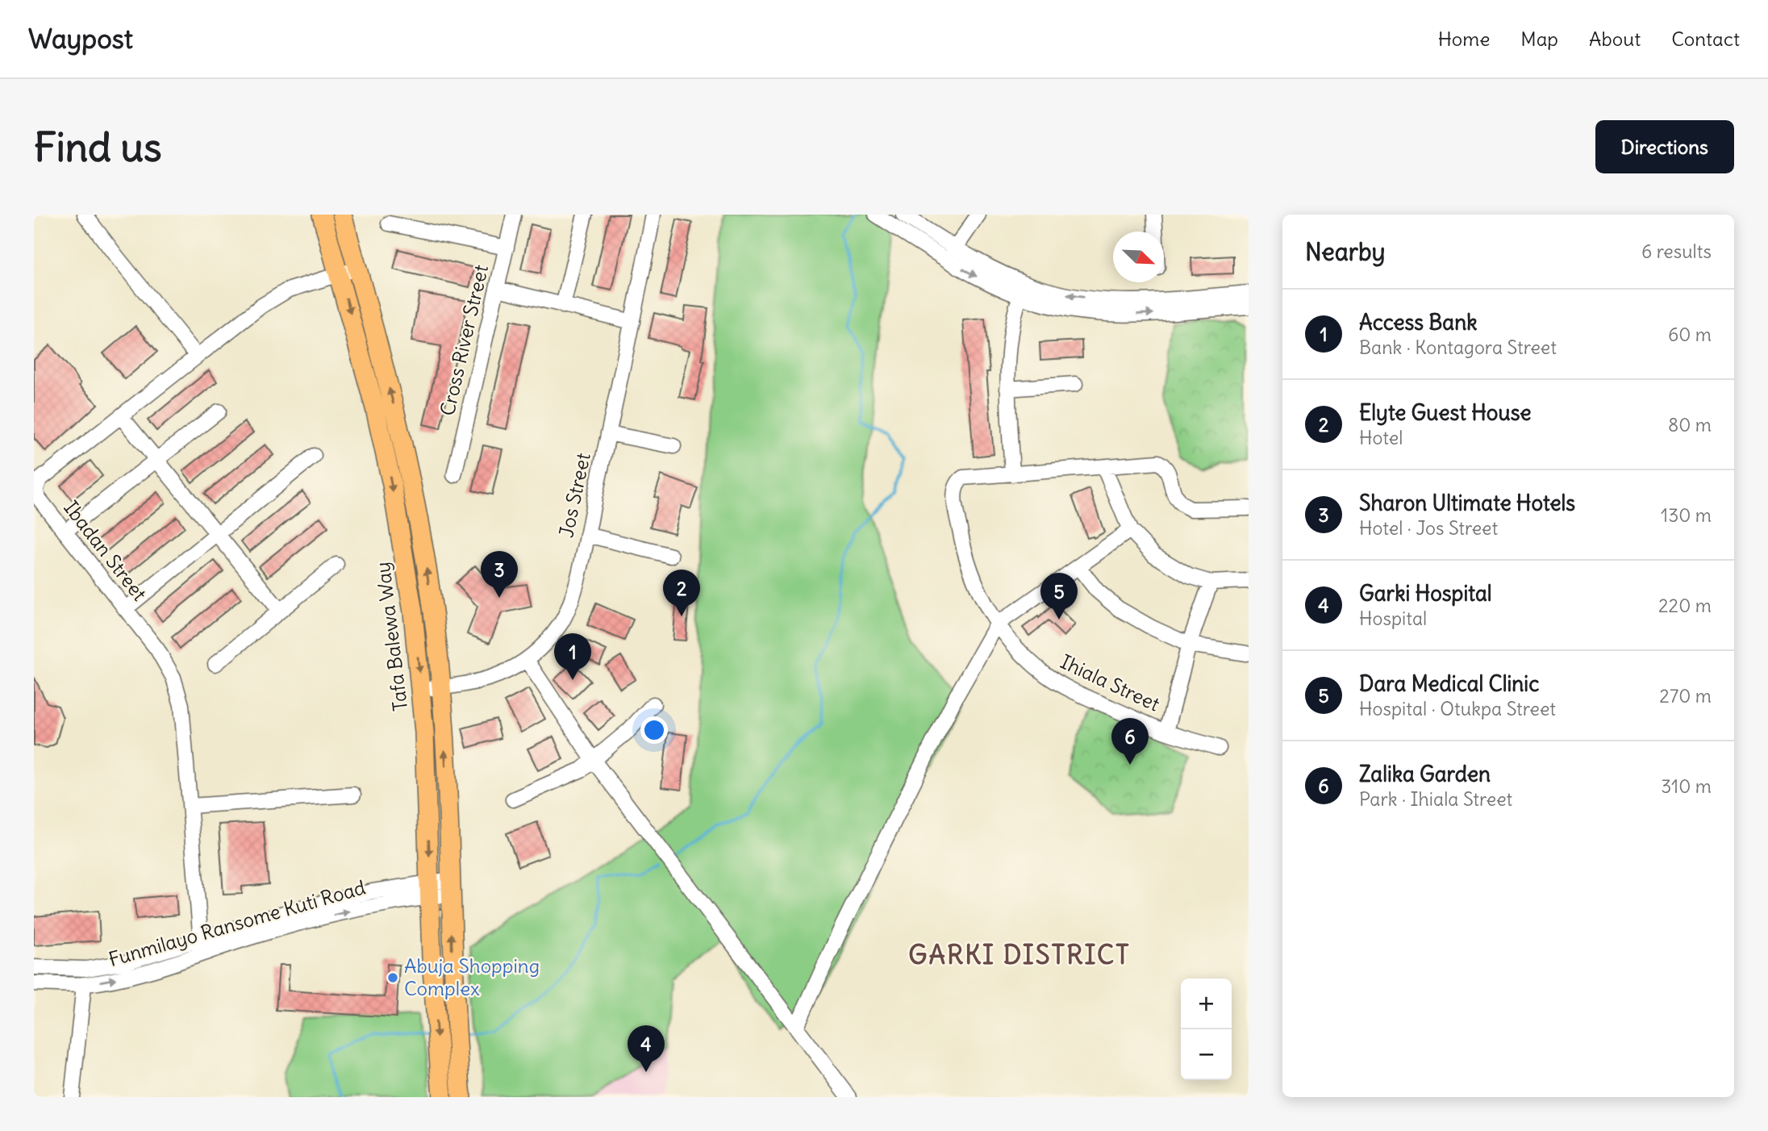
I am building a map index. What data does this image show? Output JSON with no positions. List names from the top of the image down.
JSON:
{
  "streets": {
    "main road": ["Tafa Balewa Way"],
    "street": [
      "Cross River Street",
      "Jos Street",
      "Ibadan Street",
      "Ihiala Street",
      "Funmilayo Ransome Kuti Road"
    ]
  },
  "crossings": [
    ["Jos Street", "Tafa Balewa Way"],
    ["Ibadan Street", "Tafa Balewa Way"],
    ["Ibadan Street", "Funmilayo Ransome Kuti Road"],
    ["Tafa Balewa Way", "Funmilayo Ransome Kuti Road"]
  ],
  "districts": ["GARKI DISTRICT"],
  "places": ["Abuja Shopping Complex"],
  "north": "bottom right",
  "page": {
    "header": "Waypost",
    "nav": [
      "Home",
      "Map",
      "About",
      "Contact"
    ],
    "buttons": "Directions",
    "title": "Find us",
    "heading": ["Nearby", "6 results"],
    "list": [
      {
        "mark": "1",
        "name": "Access Bank",
        "note": "Bank · Kontagora Street",
        "value": "60 m"
      },
      {
        "mark": "2",
        "name": "Elyte Guest House",
        "note": "Hotel",
        "value": "80 m"
      },
      {
        "mark": "3",
        "name": "Sharon Ultimate Hotels",
        "note": "Hotel · Jos Street",
        "value": "130 m"
      },
      {
        "mark": "4",
        "name": "Garki Hospital",
        "note": "Hospital",
        "value": "220 m"
      },
      {
        "mark": "5",
        "name": "Dara Medical Clinic",
        "note": "Hospital · Otukpa Street",
        "value": "270 m"
      },
      {
        "mark": "6",
        "name": "Zalika Garden",
        "note": "Park · Ihiala Street",
        "value": "310 m"
      }
    ],
    "pins": [
      "3",
      "2",
      "5",
      "1",
      "6",
      "4"
    ],
    "map_buttons": ["+", "−"]
  }
}
